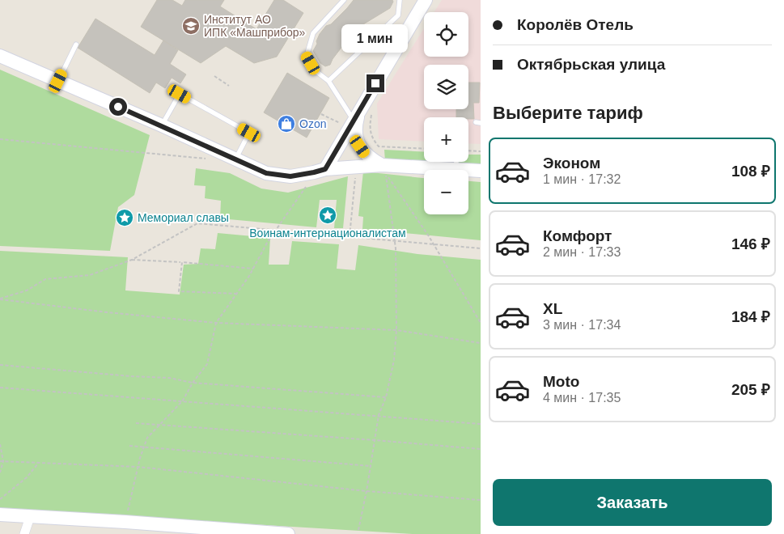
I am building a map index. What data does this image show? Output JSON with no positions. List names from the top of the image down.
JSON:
{
  "places": {
    "school or university": ["Институт АО ИПК «Машприбор»"],
    "shop": ["Ozon"],
    "place": ["Воинам-интернационалистам", "Мемориал славы"]
  },
  "page": {
    "banner": ["Королёв Отель", "Октябрьская улица"],
    "map_buttons": ["+", "−"],
    "bubble": "1 мин",
    "heading": "Выберите тариф",
    "list": [
      {
        "name": "Эконом",
        "note": "1 мин · 17:32",
        "value": "108 ₽"
      },
      {
        "name": "Комфорт",
        "note": "2 мин · 17:33",
        "value": "146 ₽"
      },
      {
        "name": "XL",
        "note": "3 мин · 17:34",
        "value": "184 ₽"
      },
      {
        "name": "Moto",
        "note": "4 мин · 17:35",
        "value": "205 ₽"
      }
    ],
    "buttons": "Заказать"
  }
}
